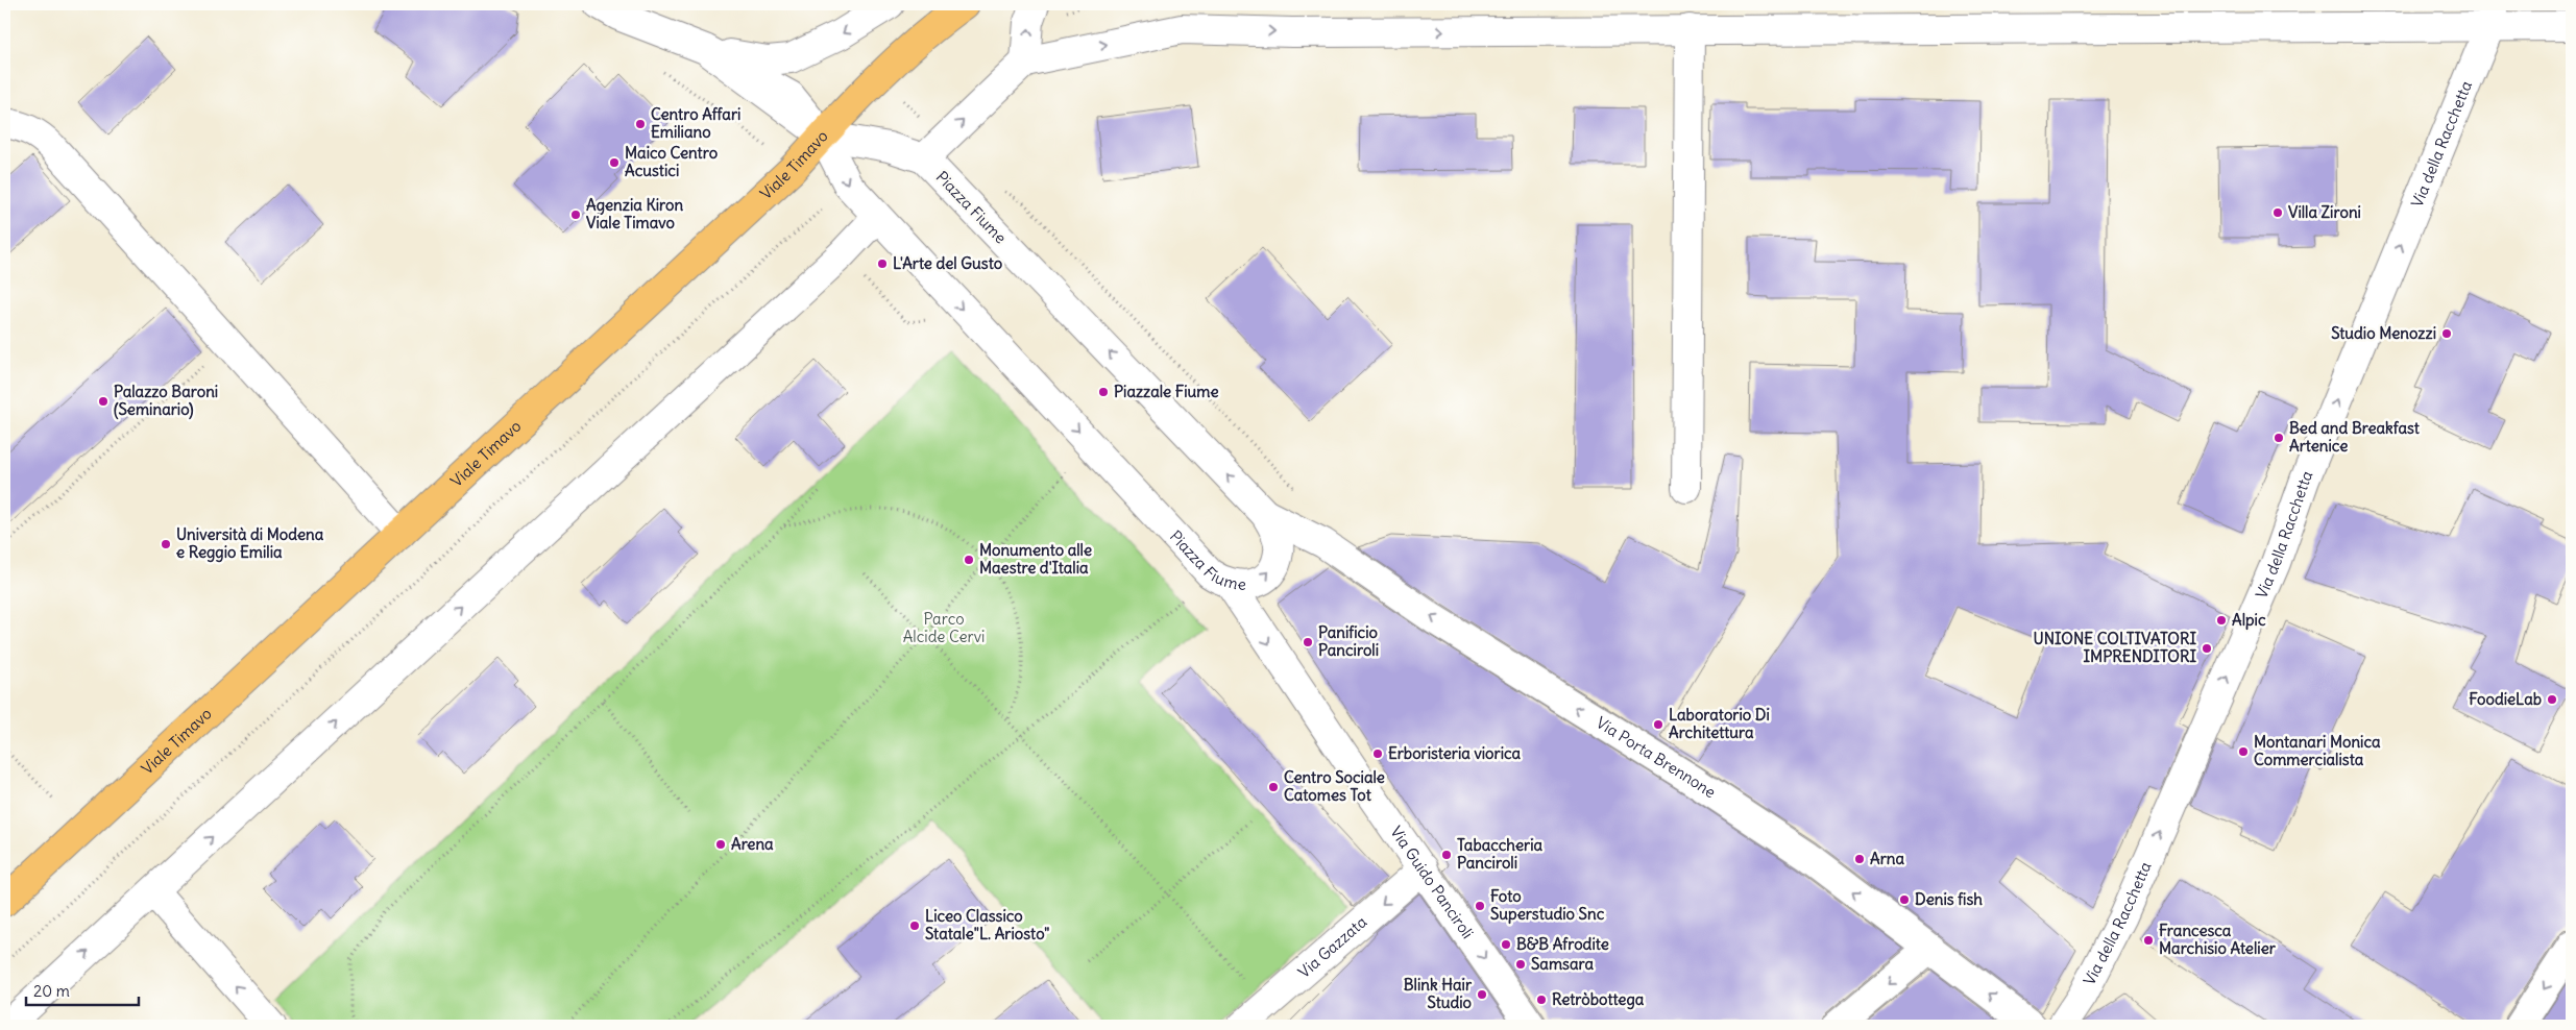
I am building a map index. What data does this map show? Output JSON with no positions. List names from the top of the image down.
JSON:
{
  "streets": {
    "main road": ["Viale Timavo"],
    "street": [
      "Via della Racchetta",
      "Piazza Fiume",
      "Via Porta Brennone",
      "Via Guido Panciroli",
      "Via Gazzata"
    ]
  },
  "crossings": [
    ["Viale Timavo", "Piazza Fiume"],
    ["Piazza Fiume", "Via Porta Brennone"],
    ["Piazza Fiume", "Via Guido Panciroli"],
    ["Via Guido Panciroli", "Via Gazzata"]
  ],
  "one_way": [
    "Via della Racchetta",
    "Via Porta Brennone",
    "Via Guido Panciroli",
    "Via Gazzata"
  ],
  "parks": ["Parco Alcide Cervi"],
  "places": [
    "Centro Affari Emiliano",
    "Maico Centro Acustici",
    "Villa Zironi",
    "Agenzia Kiron Viale Timavo",
    "L'Arte del Gusto",
    "Studio Menozzi",
    "Piazzale Fiume",
    "Palazzo Baroni (Seminario)",
    "Bed and Breakfast Artenice",
    "Università di Modena e Reggio Emilia",
    "Monumento alle Maestre d'Italia",
    "Alpic",
    "Panificio Panciroli",
    "UNIONE COLTIVATORI IMPRENDITORI",
    "FoodieLab",
    "Laboratorio Di Architettura",
    "Montanari Monica Commercialista",
    "Erboristeria viorica",
    "Centro Sociale Catomes Tot",
    "Arena",
    "Tabaccheria Panciroli",
    "Arna",
    "Denis fish",
    "Foto Superstudio Snc",
    "Liceo Classico Statale\"L. Ariosto\"",
    "Francesca Marchisio Atelier",
    "B&B Afrodite",
    "Samsara",
    "Blink Hair Studio",
    "Retròbottega"
  ],
  "scale_bar": "20 m"
}
